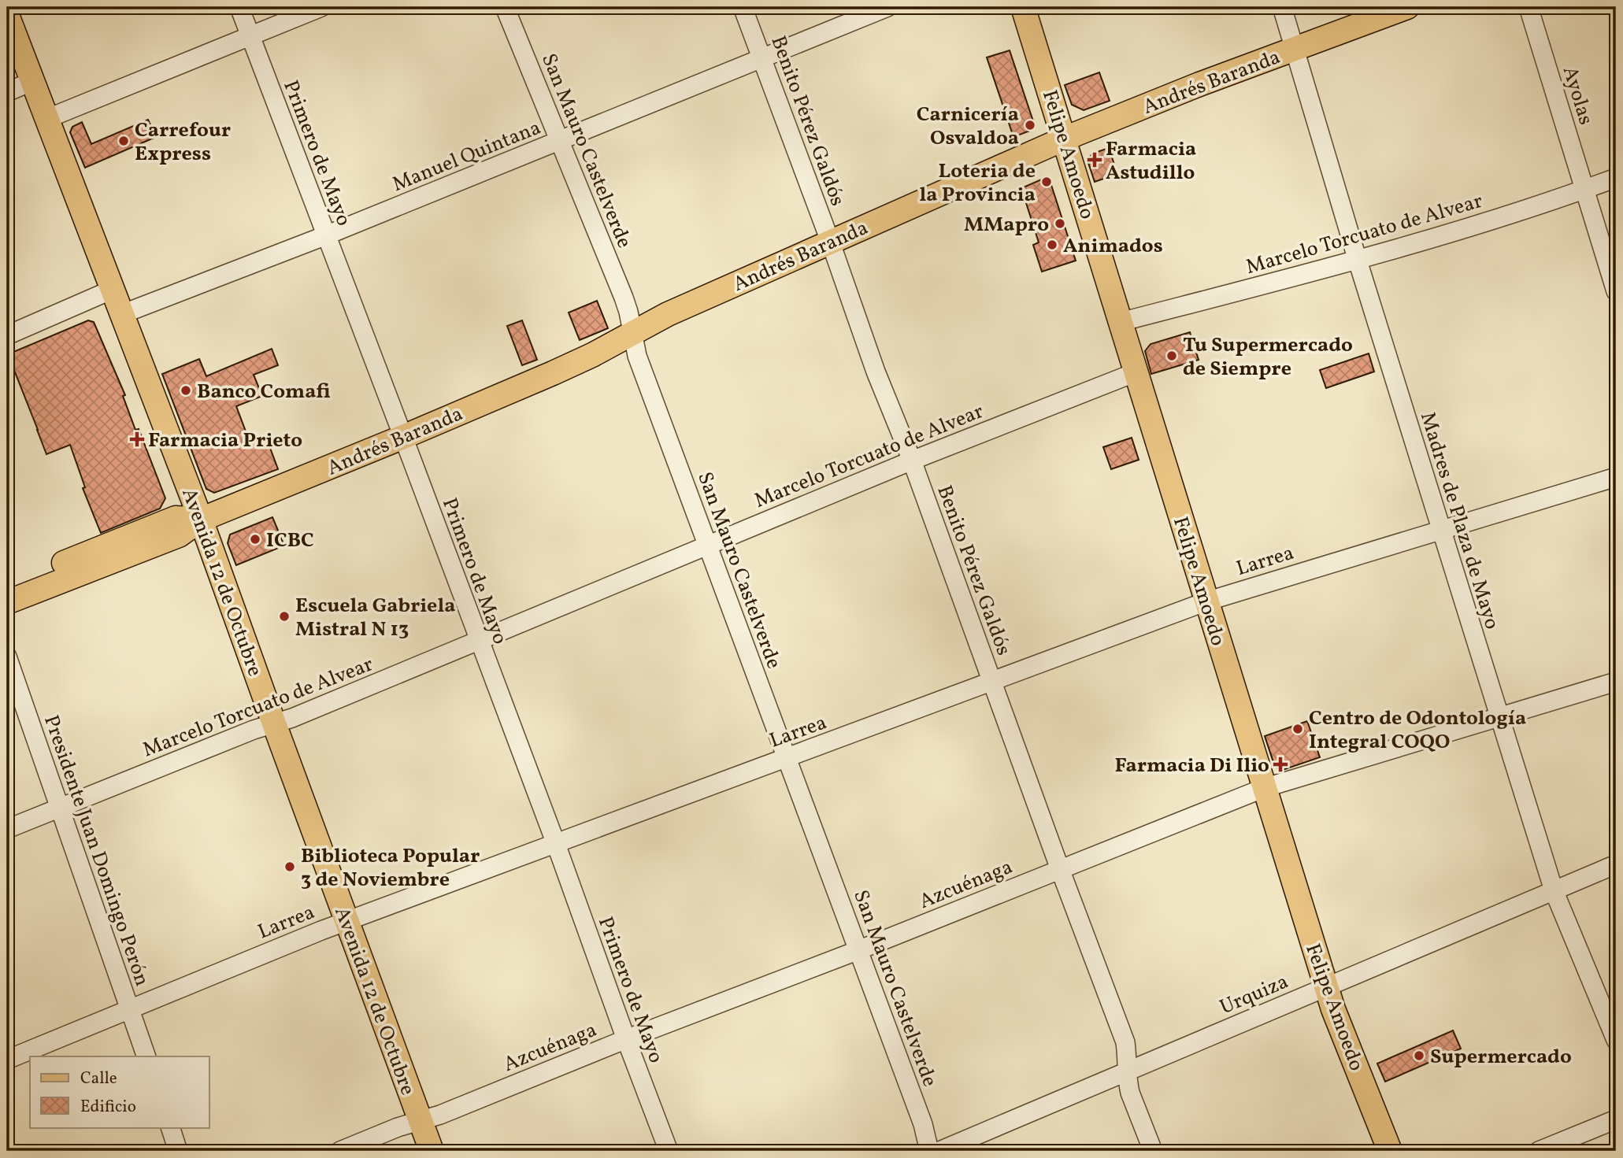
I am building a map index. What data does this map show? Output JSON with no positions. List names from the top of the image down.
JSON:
{
  "streets": {
    "main road": ["Andrés Baranda", "Felipe Amoedo", "Avenida 12 de Octubre"],
    "street": [
      "Ayolas",
      "Benito Pérez Galdós",
      "San Mauro Castelverde",
      "Primero de Mayo",
      "Manuel Quintana",
      "Marcelo Torcuato de Alvear",
      "Madres de Plaza de Mayo",
      "Larrea",
      "Presidente Juan Domingo Perón",
      "Azcuénaga",
      "Urquiza"
    ]
  },
  "crossings": [
    ["Andrés Baranda", "Benito Pérez Galdós"],
    ["Andrés Baranda", "San Mauro Castelverde"],
    ["Andrés Baranda", "Primero de Mayo"],
    ["Andrés Baranda", "Felipe Amoedo"],
    ["Andrés Baranda", "Madres de Plaza de Mayo"],
    ["Andrés Baranda", "Avenida 12 de Octubre"],
    ["Ayolas", "Marcelo Torcuato de Alvear"],
    ["Benito Pérez Galdós", "Manuel Quintana"],
    ["Benito Pérez Galdós", "Marcelo Torcuato de Alvear"],
    ["Benito Pérez Galdós", "Larrea"],
    ["Benito Pérez Galdós", "Azcuénaga"],
    ["Benito Pérez Galdós", "Urquiza"],
    ["San Mauro Castelverde", "Manuel Quintana"],
    ["San Mauro Castelverde", "Marcelo Torcuato de Alvear"],
    ["San Mauro Castelverde", "Larrea"],
    ["San Mauro Castelverde", "Azcuénaga"],
    ["Primero de Mayo", "Manuel Quintana"],
    ["Primero de Mayo", "Marcelo Torcuato de Alvear"],
    ["Primero de Mayo", "Larrea"],
    ["Primero de Mayo", "Azcuénaga"],
    ["Felipe Amoedo", "Marcelo Torcuato de Alvear"],
    ["Felipe Amoedo", "Larrea"],
    ["Felipe Amoedo", "Azcuénaga"],
    ["Felipe Amoedo", "Urquiza"],
    ["Manuel Quintana", "Avenida 12 de Octubre"],
    ["Marcelo Torcuato de Alvear", "Madres de Plaza de Mayo"],
    ["Marcelo Torcuato de Alvear", "Avenida 12 de Octubre"],
    ["Marcelo Torcuato de Alvear", "Presidente Juan Domingo Perón"],
    ["Madres de Plaza de Mayo", "Larrea"],
    ["Madres de Plaza de Mayo", "Azcuénaga"],
    ["Madres de Plaza de Mayo", "Urquiza"],
    ["Larrea", "Avenida 12 de Octubre"],
    ["Larrea", "Presidente Juan Domingo Perón"],
    ["Avenida 12 de Octubre", "Azcuénaga"]
  ],
  "places": {
    "other": [
      "Carnicería Osvaldoa",
      "Carrefour Express",
      "Loteria de la Provincia",
      "MMapro",
      "Animados",
      "Tu Supermercado de Siempre",
      "Banco Comafi",
      "ICBC",
      "Escuela Gabriela Mistral N 13",
      "Centro de Odontología Integral COQO",
      "Biblioteca Popular 3 de Noviembre",
      "Supermercado"
    ],
    "health": ["Farmacia Astudillo", "Farmacia Prieto", "Farmacia Di Ilio"]
  },
  "legend": ["Calle", "Edificio"]
}
